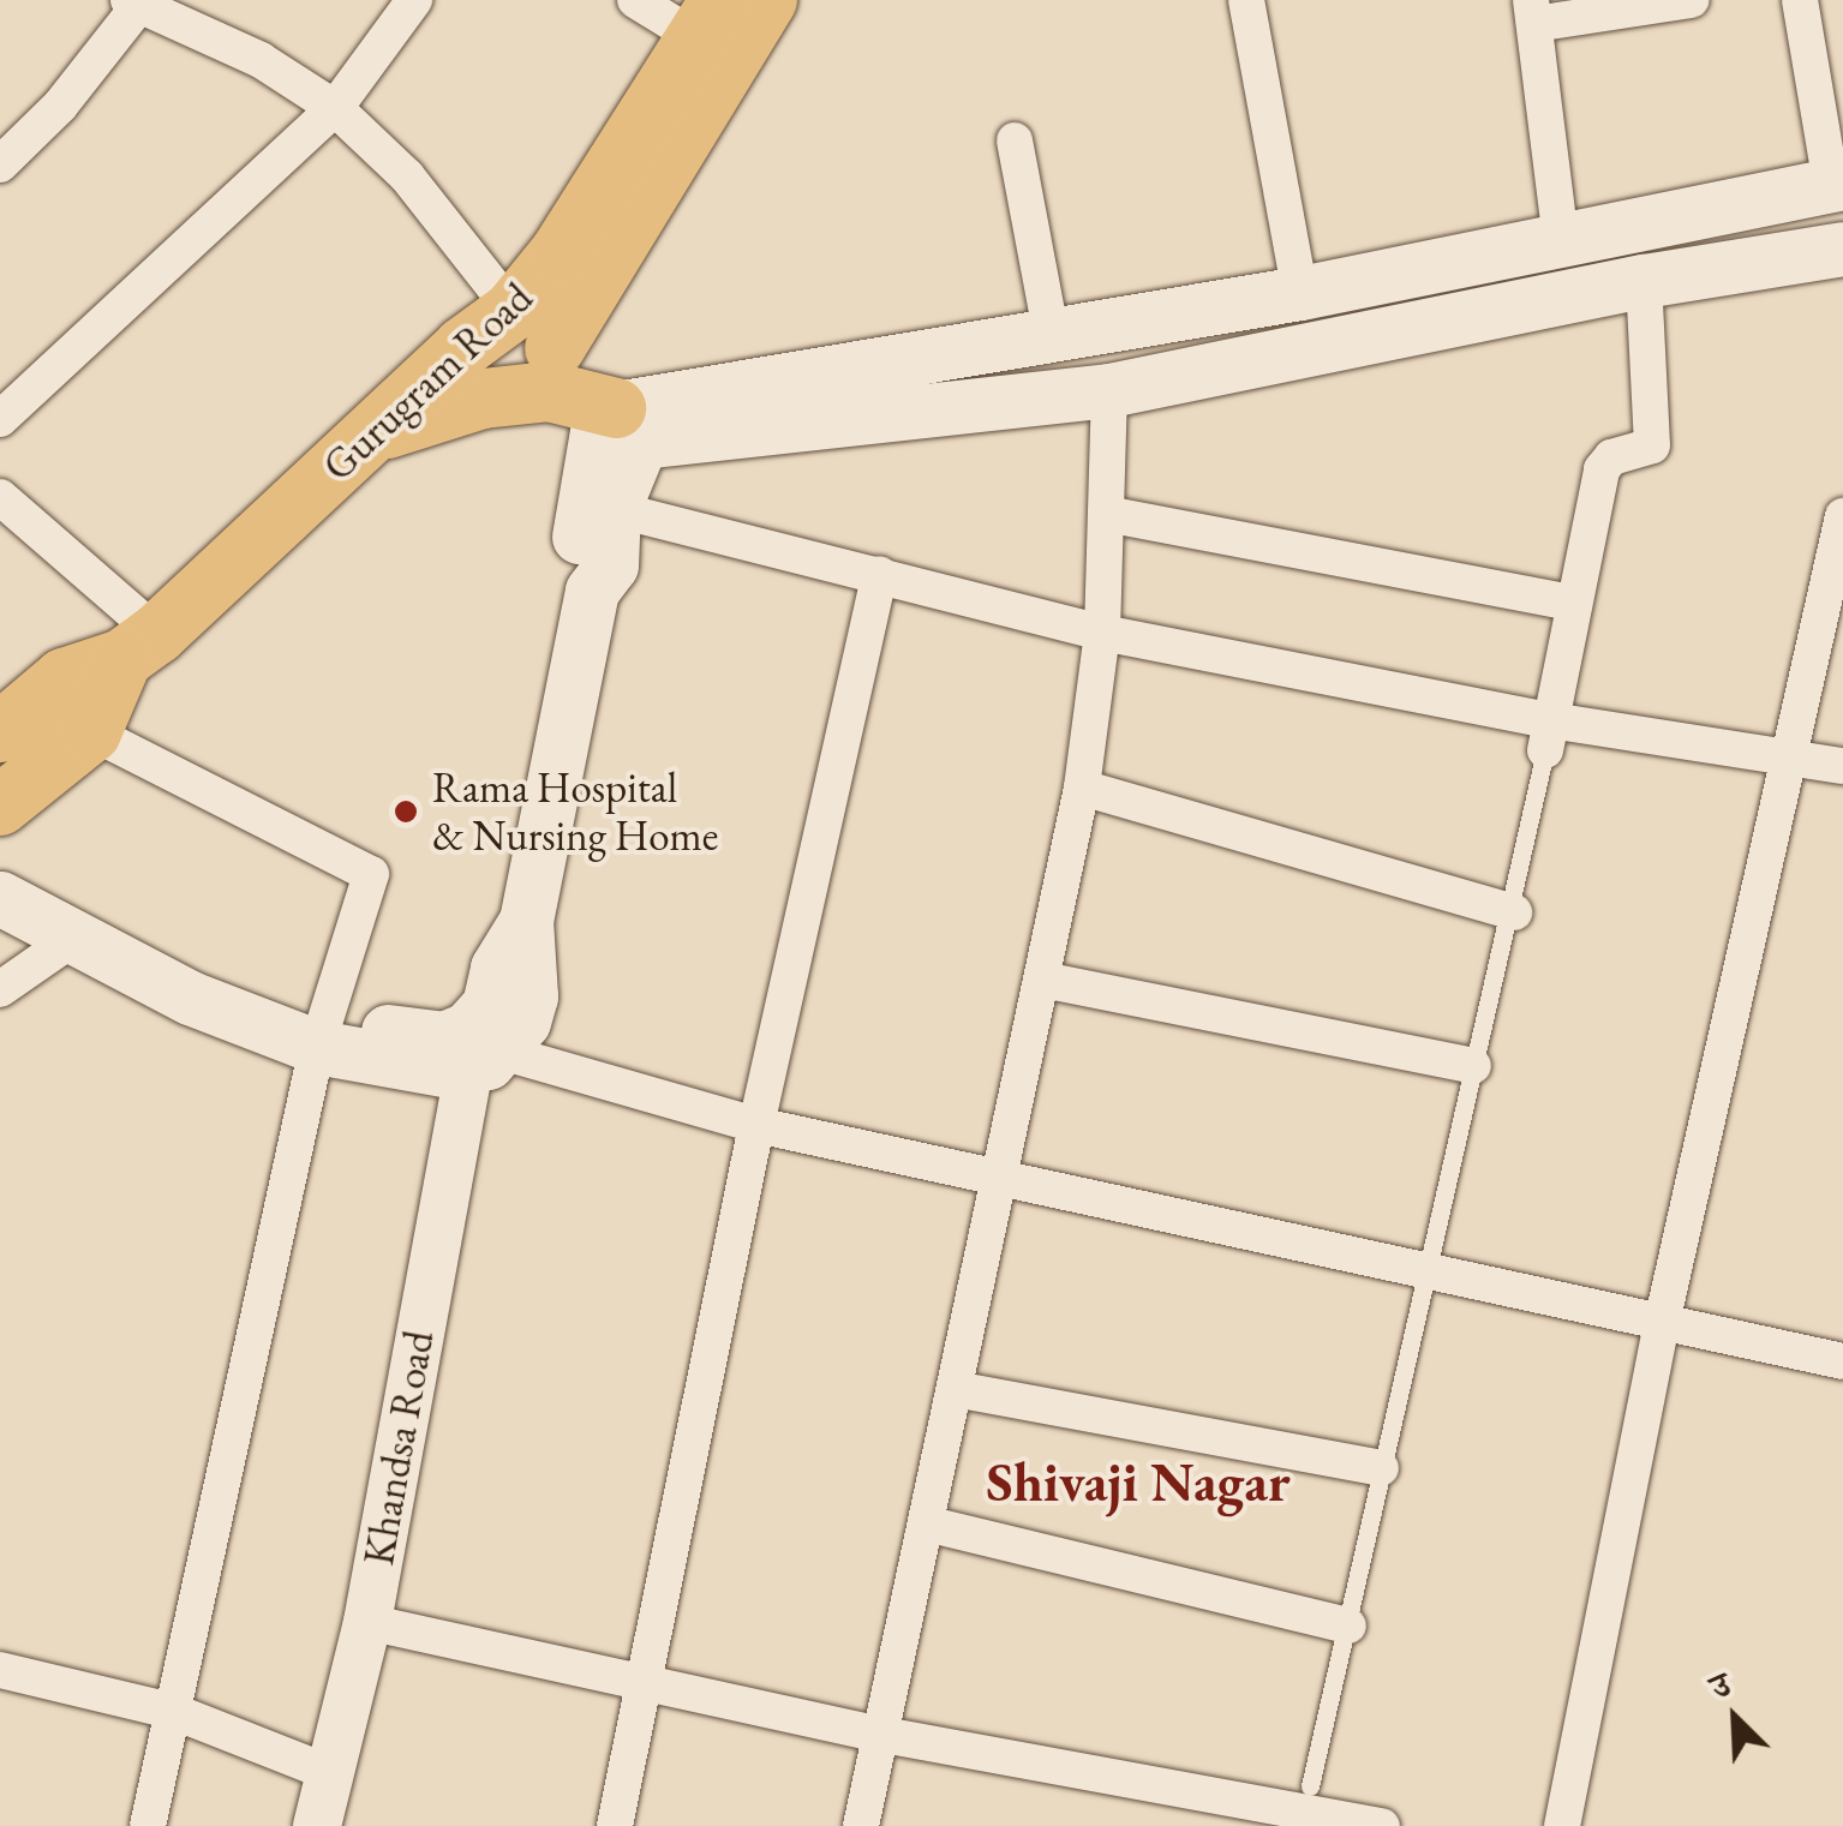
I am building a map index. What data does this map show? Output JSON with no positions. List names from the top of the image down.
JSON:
{
  "streets": {
    "main road": ["Gurugram Road"],
    "street": ["Khandsa Road"]
  },
  "districts": ["Shivaji Nagar"],
  "places": ["Rama Hospital & Nursing Home"],
  "north": "top left"
}
